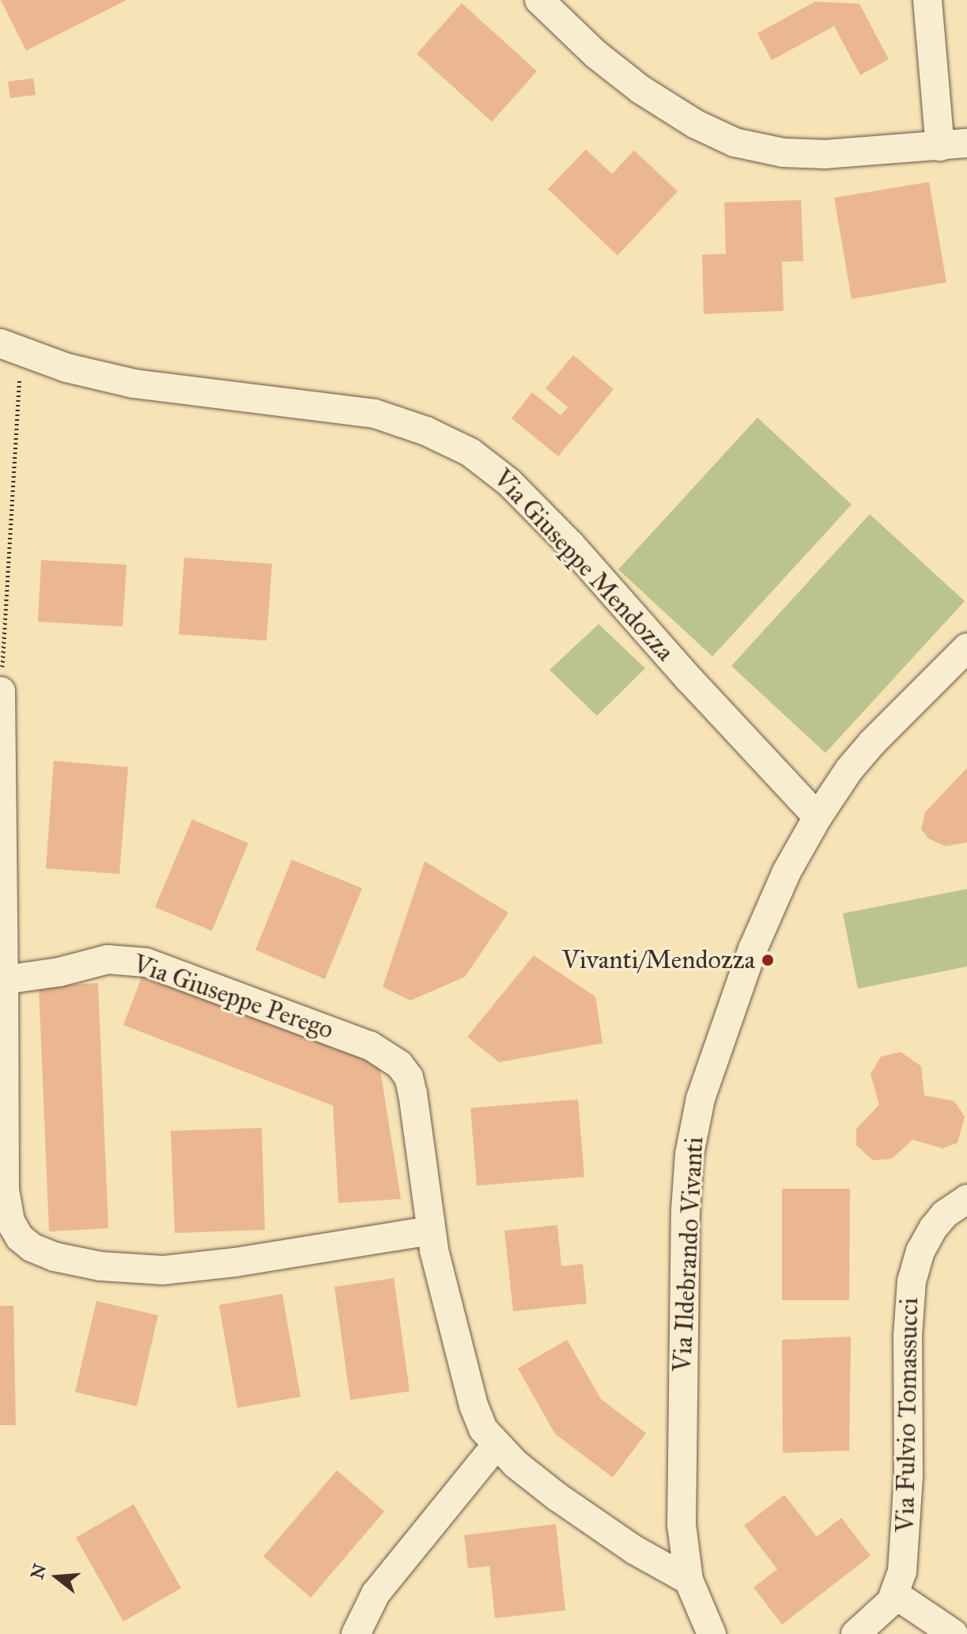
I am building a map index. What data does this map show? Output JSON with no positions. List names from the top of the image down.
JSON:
{
  "streets": {
    "street": [
      "Via Giuseppe Mendozza",
      "Via Giuseppe Perego",
      "Via Ildebrando Vivanti",
      "Via Fulvio Tomassucci"
    ]
  },
  "crossings": [
    ["Via Giuseppe Mendozza", "Via Ildebrando Vivanti"],
    ["Via Giuseppe Perego", "Via Ildebrando Vivanti"]
  ],
  "places": ["Vivanti/Mendozza"],
  "north": "left"
}
